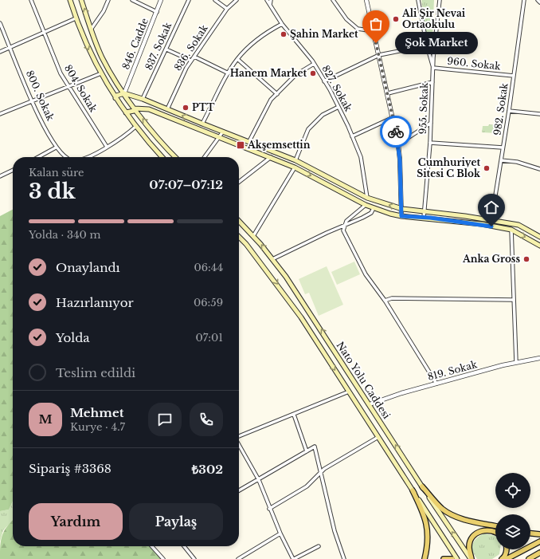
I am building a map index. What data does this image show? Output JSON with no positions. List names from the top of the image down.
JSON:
{
  "streets": {
    "main road": ["Nato Yolu Caddesi"],
    "street": [
      "846. Cadde",
      "837. Sokak",
      "836. Sokak",
      "960. Sokak",
      "804. Sokak",
      "827. Sokak",
      "800. Sokak",
      "955. Sokak",
      "982. Sokak",
      "819. Sokak"
    ]
  },
  "crossings": [
    ["960. Sokak", "955. Sokak"],
    ["960. Sokak", "982. Sokak"],
    ["804. Sokak", "800. Sokak"],
    ["819. Sokak", "Nato Yolu Caddesi"]
  ],
  "places": {
    "other": [
      "Ali Şir Nevai Ortaokulu",
      "Şahin Market",
      "Şok Market",
      "Hanem Market",
      "PTT",
      "Cumhuriyet Sitesi C Blok",
      "Anka Gross"
    ],
    "transit": ["Akşemsettin"]
  },
  "page": {
    "bubble": "Şok Market",
    "heading": ["3 dk", "Kalan süre", "07:07–07:12"],
    "panel": [
      "Mehmet",
      "Kurye · 4.7",
      "Sipariş #3368",
      "₺302"
    ],
    "bar": "Yolda · 340 m",
    "list": [
      ["Onaylandı", "06:44"],
      ["Hazırlanıyor", "06:59"],
      ["Yolda", "07:01"],
      "Teslim edildi"
    ],
    "round": "M",
    "buttons": ["Yardım", "Paylaş"]
  }
}
